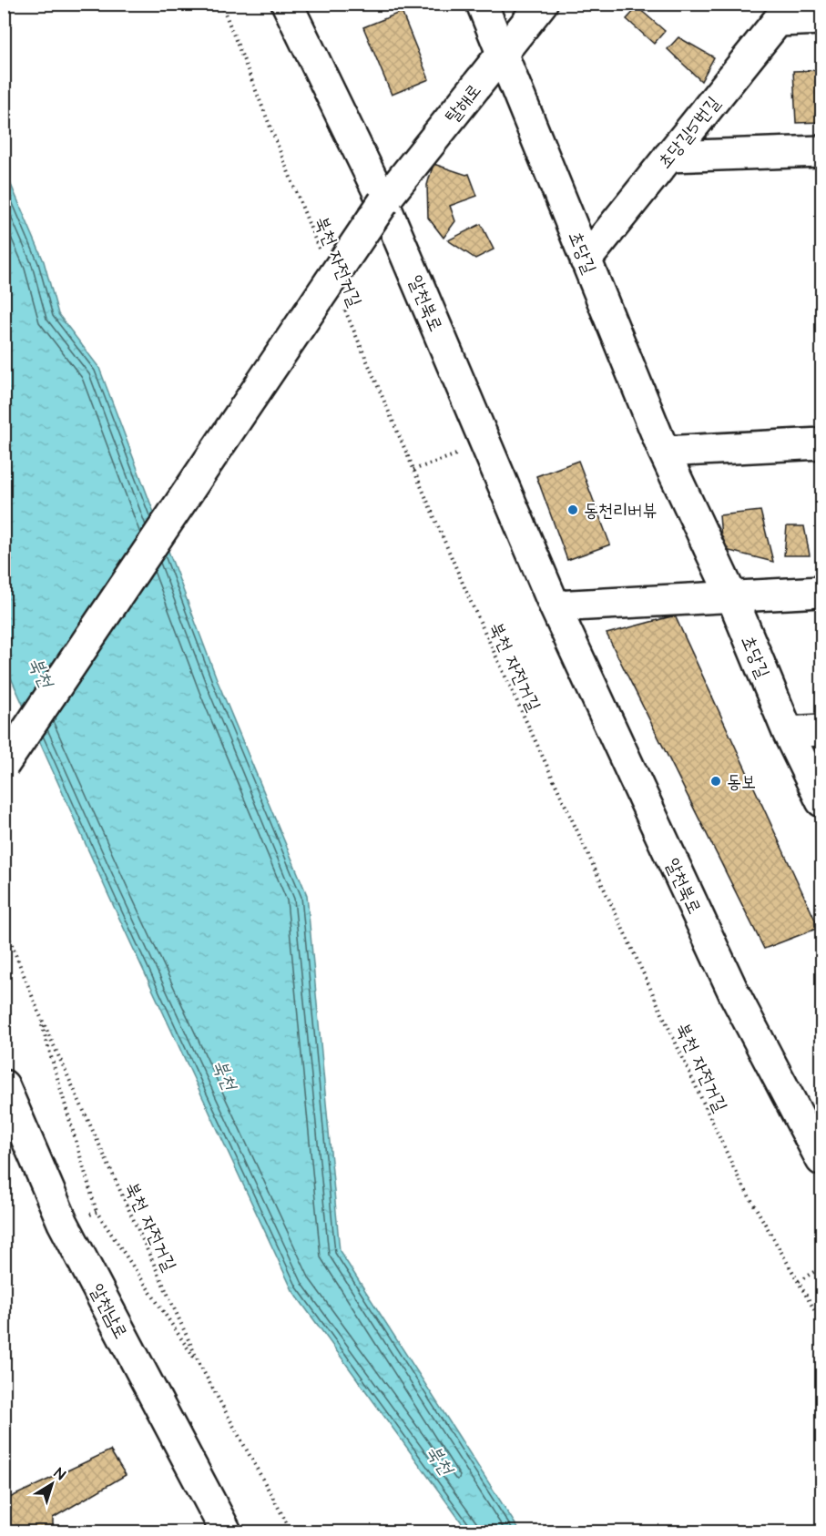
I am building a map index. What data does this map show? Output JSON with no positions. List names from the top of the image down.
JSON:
{
  "streets": {
    "street": [
      "탈해로",
      "초당길5번길",
      "초당길",
      "알천북로",
      "알천남로"
    ],
    "path": ["북천 자전거길"]
  },
  "crossings": [
    ["탈해로", "초당길"],
    ["탈해로", "알천북로"],
    ["초당길5번길", "초당길"]
  ],
  "water": ["북천"],
  "places": ["동천리버뷰", "동보"],
  "north": "top right"
}
